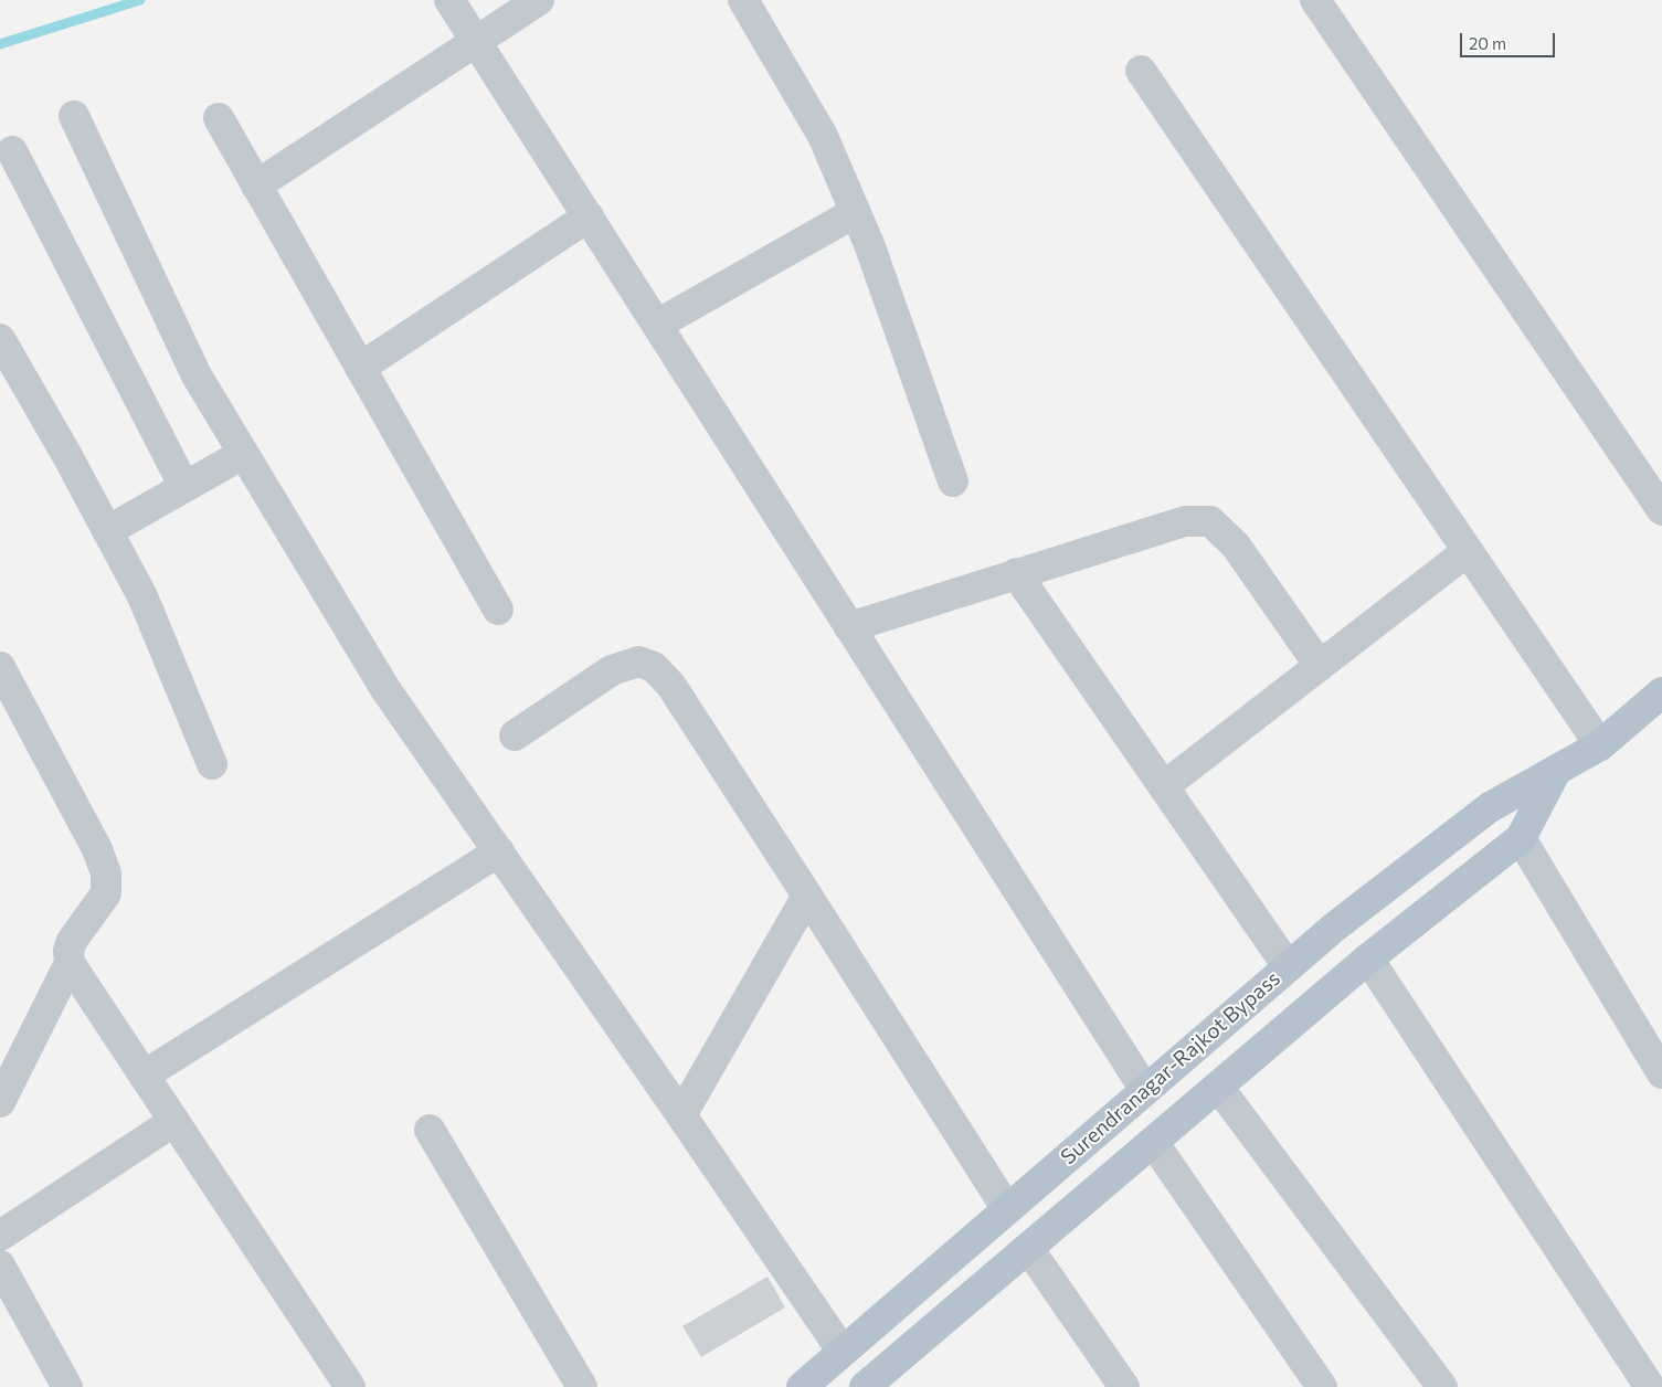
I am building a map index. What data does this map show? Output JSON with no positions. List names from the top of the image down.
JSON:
{
  "streets": {
    "main road": ["Surendranagar-Rajkot Bypass"]
  },
  "scale_bar": "20 m"
}
